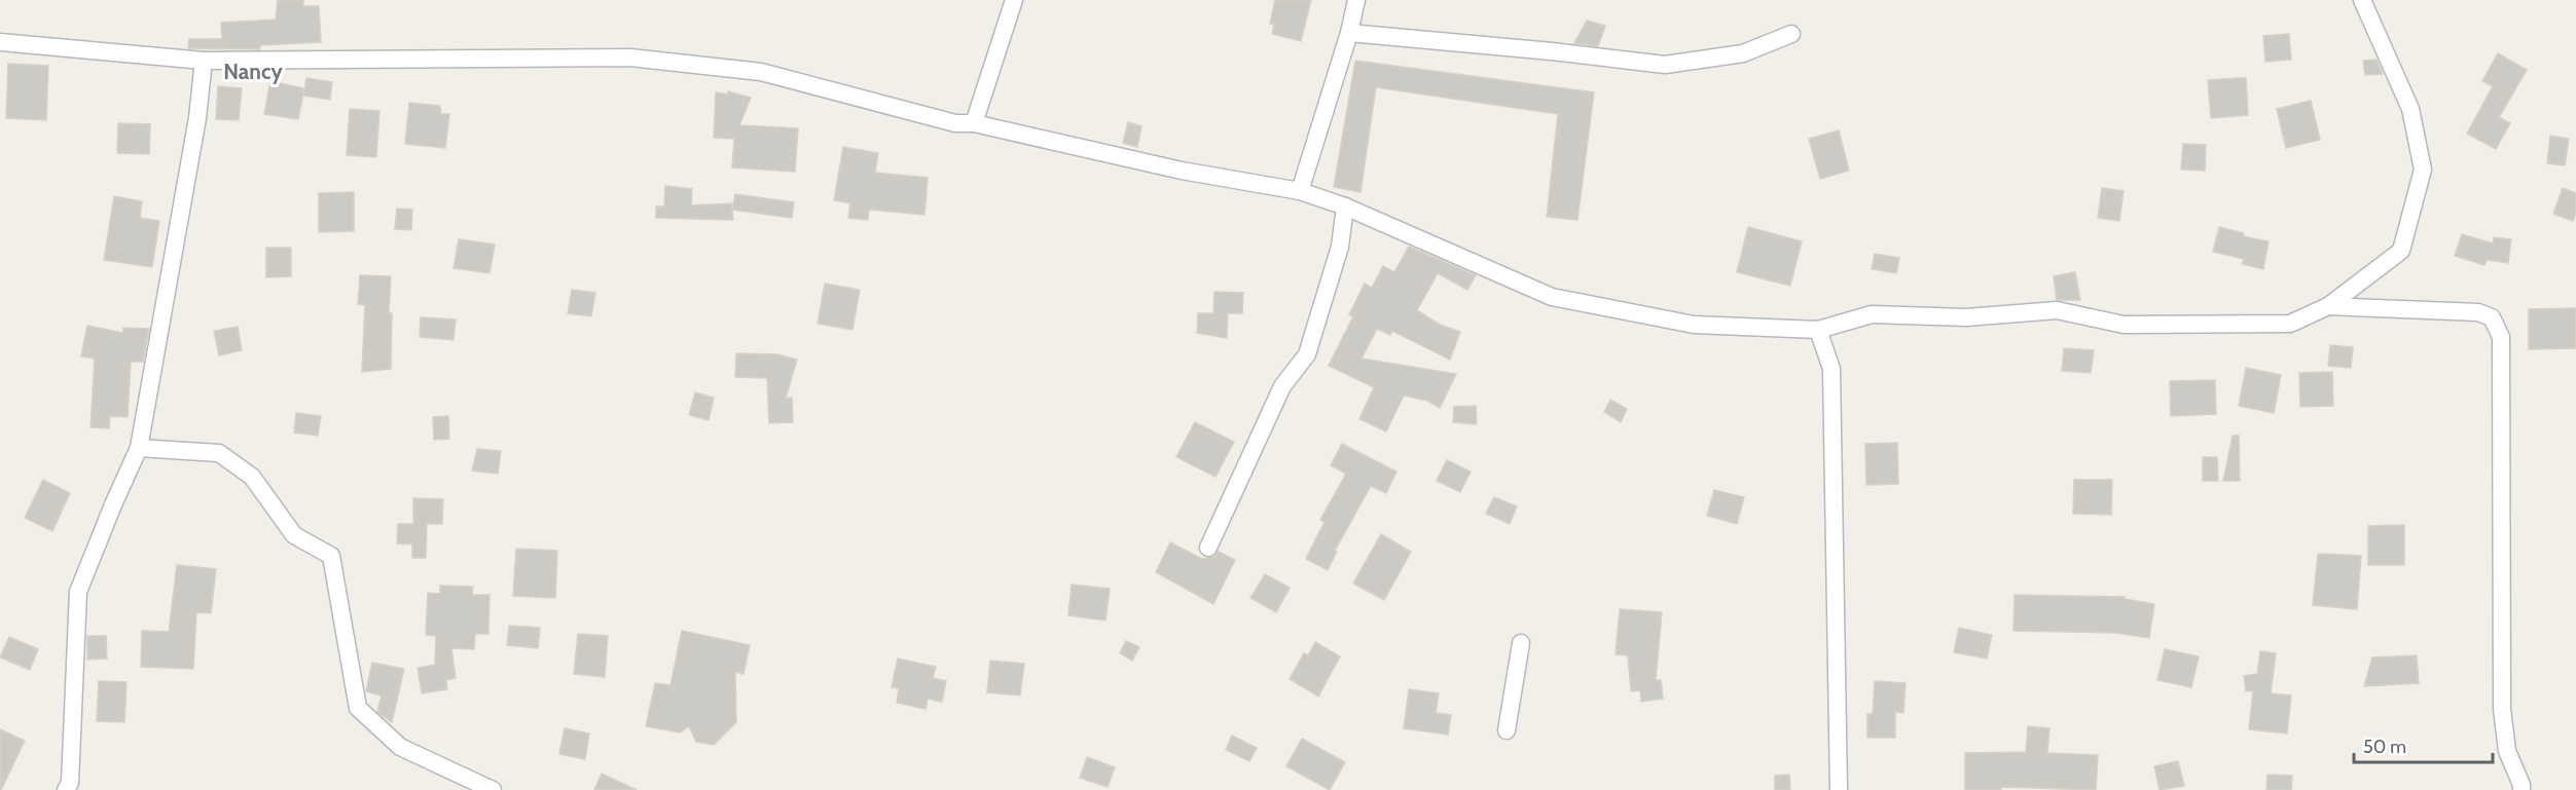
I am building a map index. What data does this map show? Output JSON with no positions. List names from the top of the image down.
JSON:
{
  "districts": ["Nancy"],
  "scale_bar": "50 m"
}
